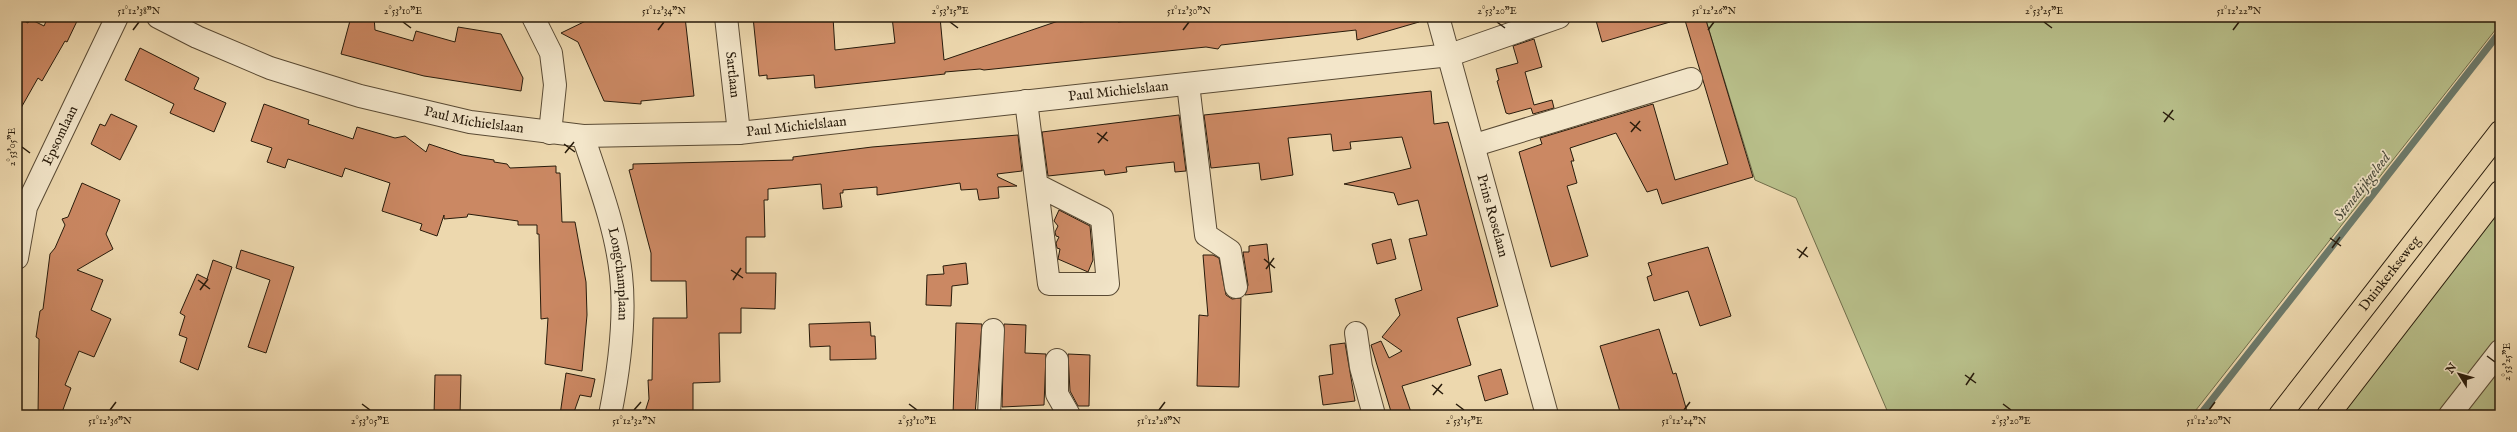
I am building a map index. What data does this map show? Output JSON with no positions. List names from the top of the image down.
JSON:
{
  "streets": {
    "main road": ["Duinkerkseweg"],
    "street": [
      "Sartlaan",
      "Paul Michielslaan",
      "Epsomlaan",
      "Prins Roselaan",
      "Longchamplaan"
    ]
  },
  "crossings": [
    ["Sartlaan", "Paul Michielslaan"],
    ["Paul Michielslaan", "Prins Roselaan"],
    ["Paul Michielslaan", "Longchamplaan"]
  ],
  "water": ["Stenedijkgeleed"],
  "north": "top left",
  "coordinates": [
    "51°12'38\"N",
    "2°53'10\"E",
    "51°12'34\"N",
    "2°53'15\"E",
    "51°12'30\"N",
    "2°53'20\"E",
    "51°12'26\"N",
    "2°53'25\"E",
    "51°12'22\"N",
    "2°53'05\"E",
    "51°12'36\"N",
    "51°12'32\"N",
    "51°12'28\"N",
    "51°12'24\"N",
    "51°12'20\"N"
  ]
}
